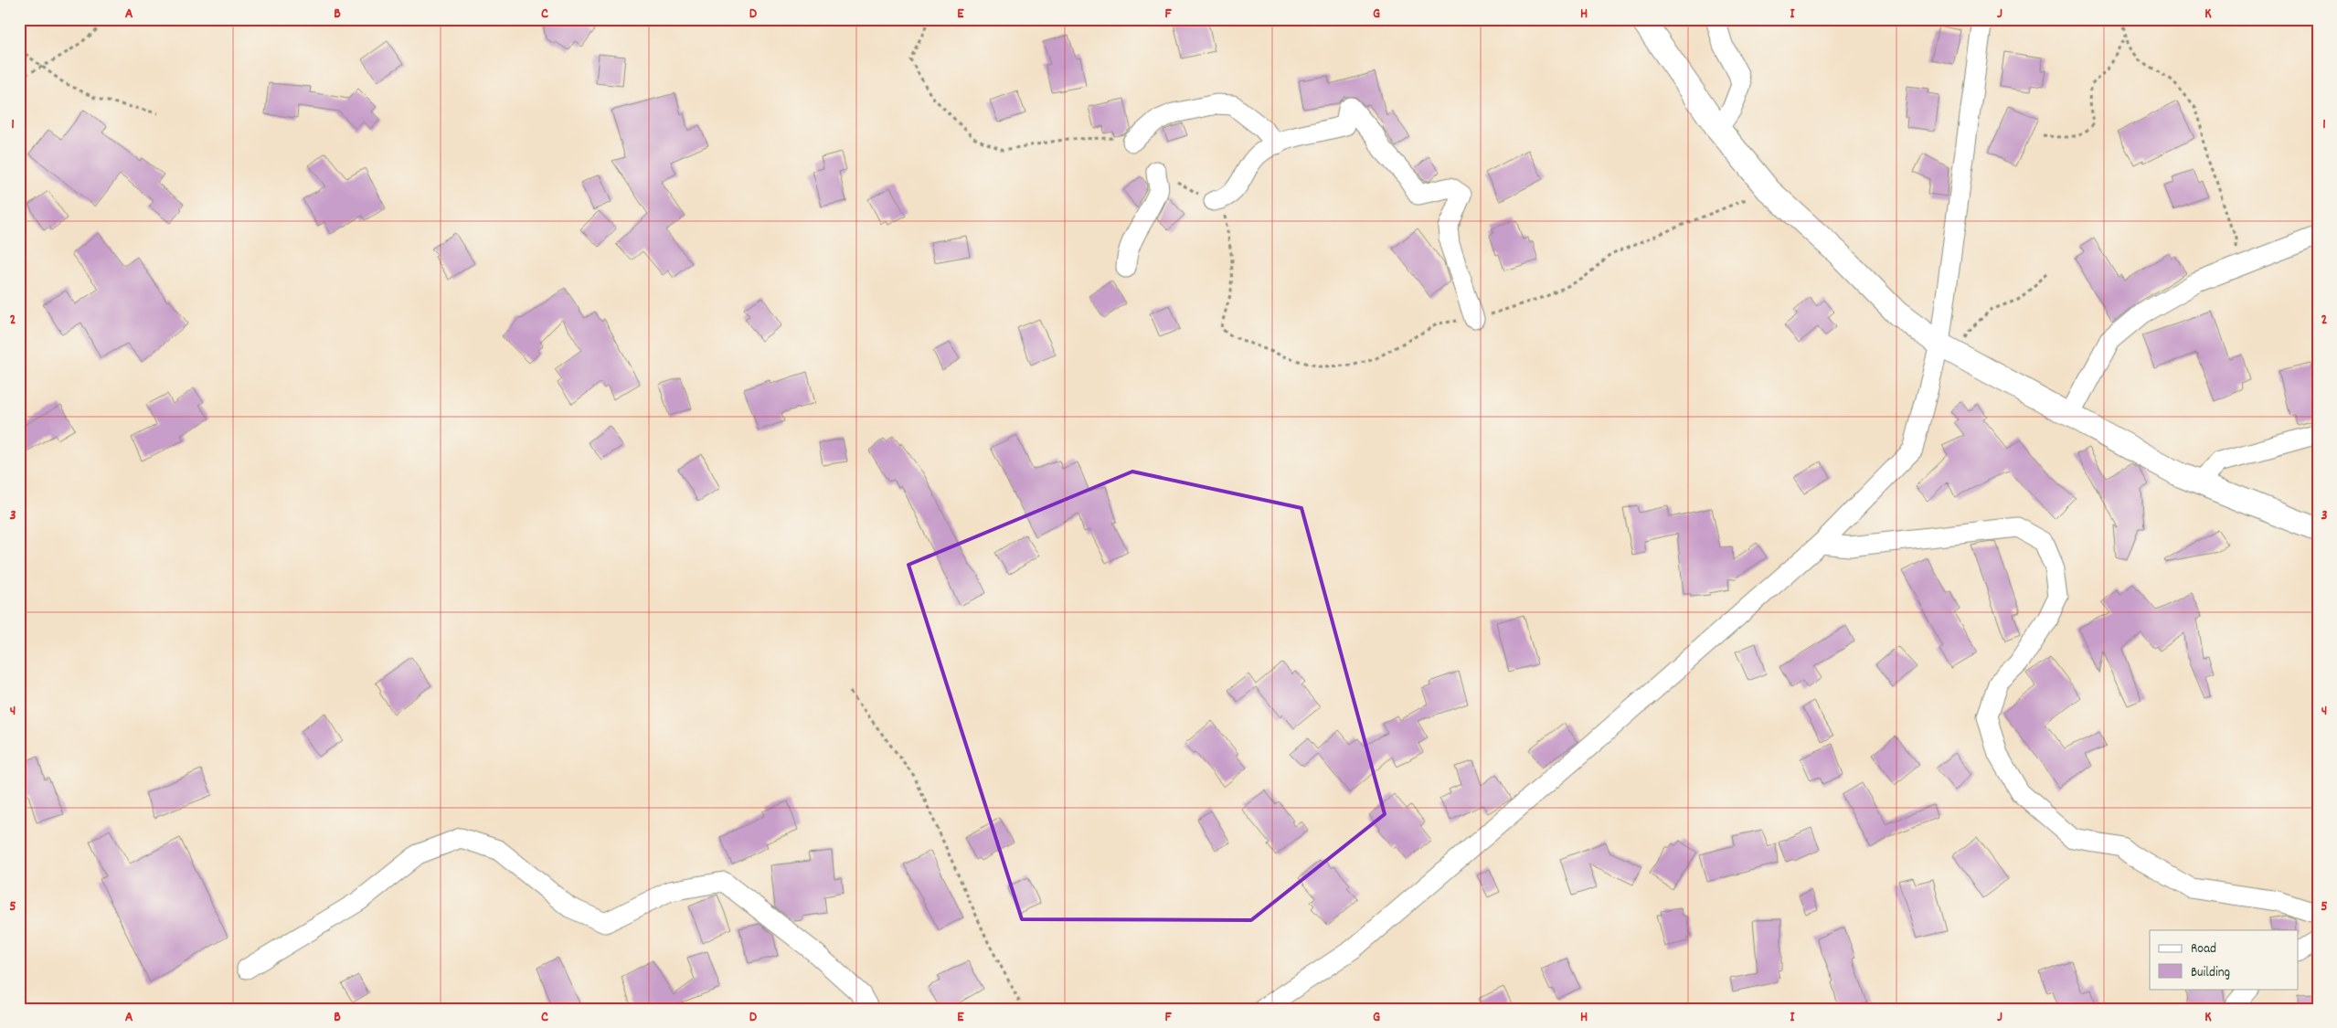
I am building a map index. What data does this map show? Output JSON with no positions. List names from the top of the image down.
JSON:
{
  "legend": ["Road", "Building"],
  "grid": {
    "columns": [
      "A",
      "B",
      "C",
      "D",
      "E",
      "F",
      "G",
      "H",
      "I",
      "J",
      "K"
    ],
    "rows": [
      "1",
      "2",
      "3",
      "4",
      "5"
    ]
  }
}
